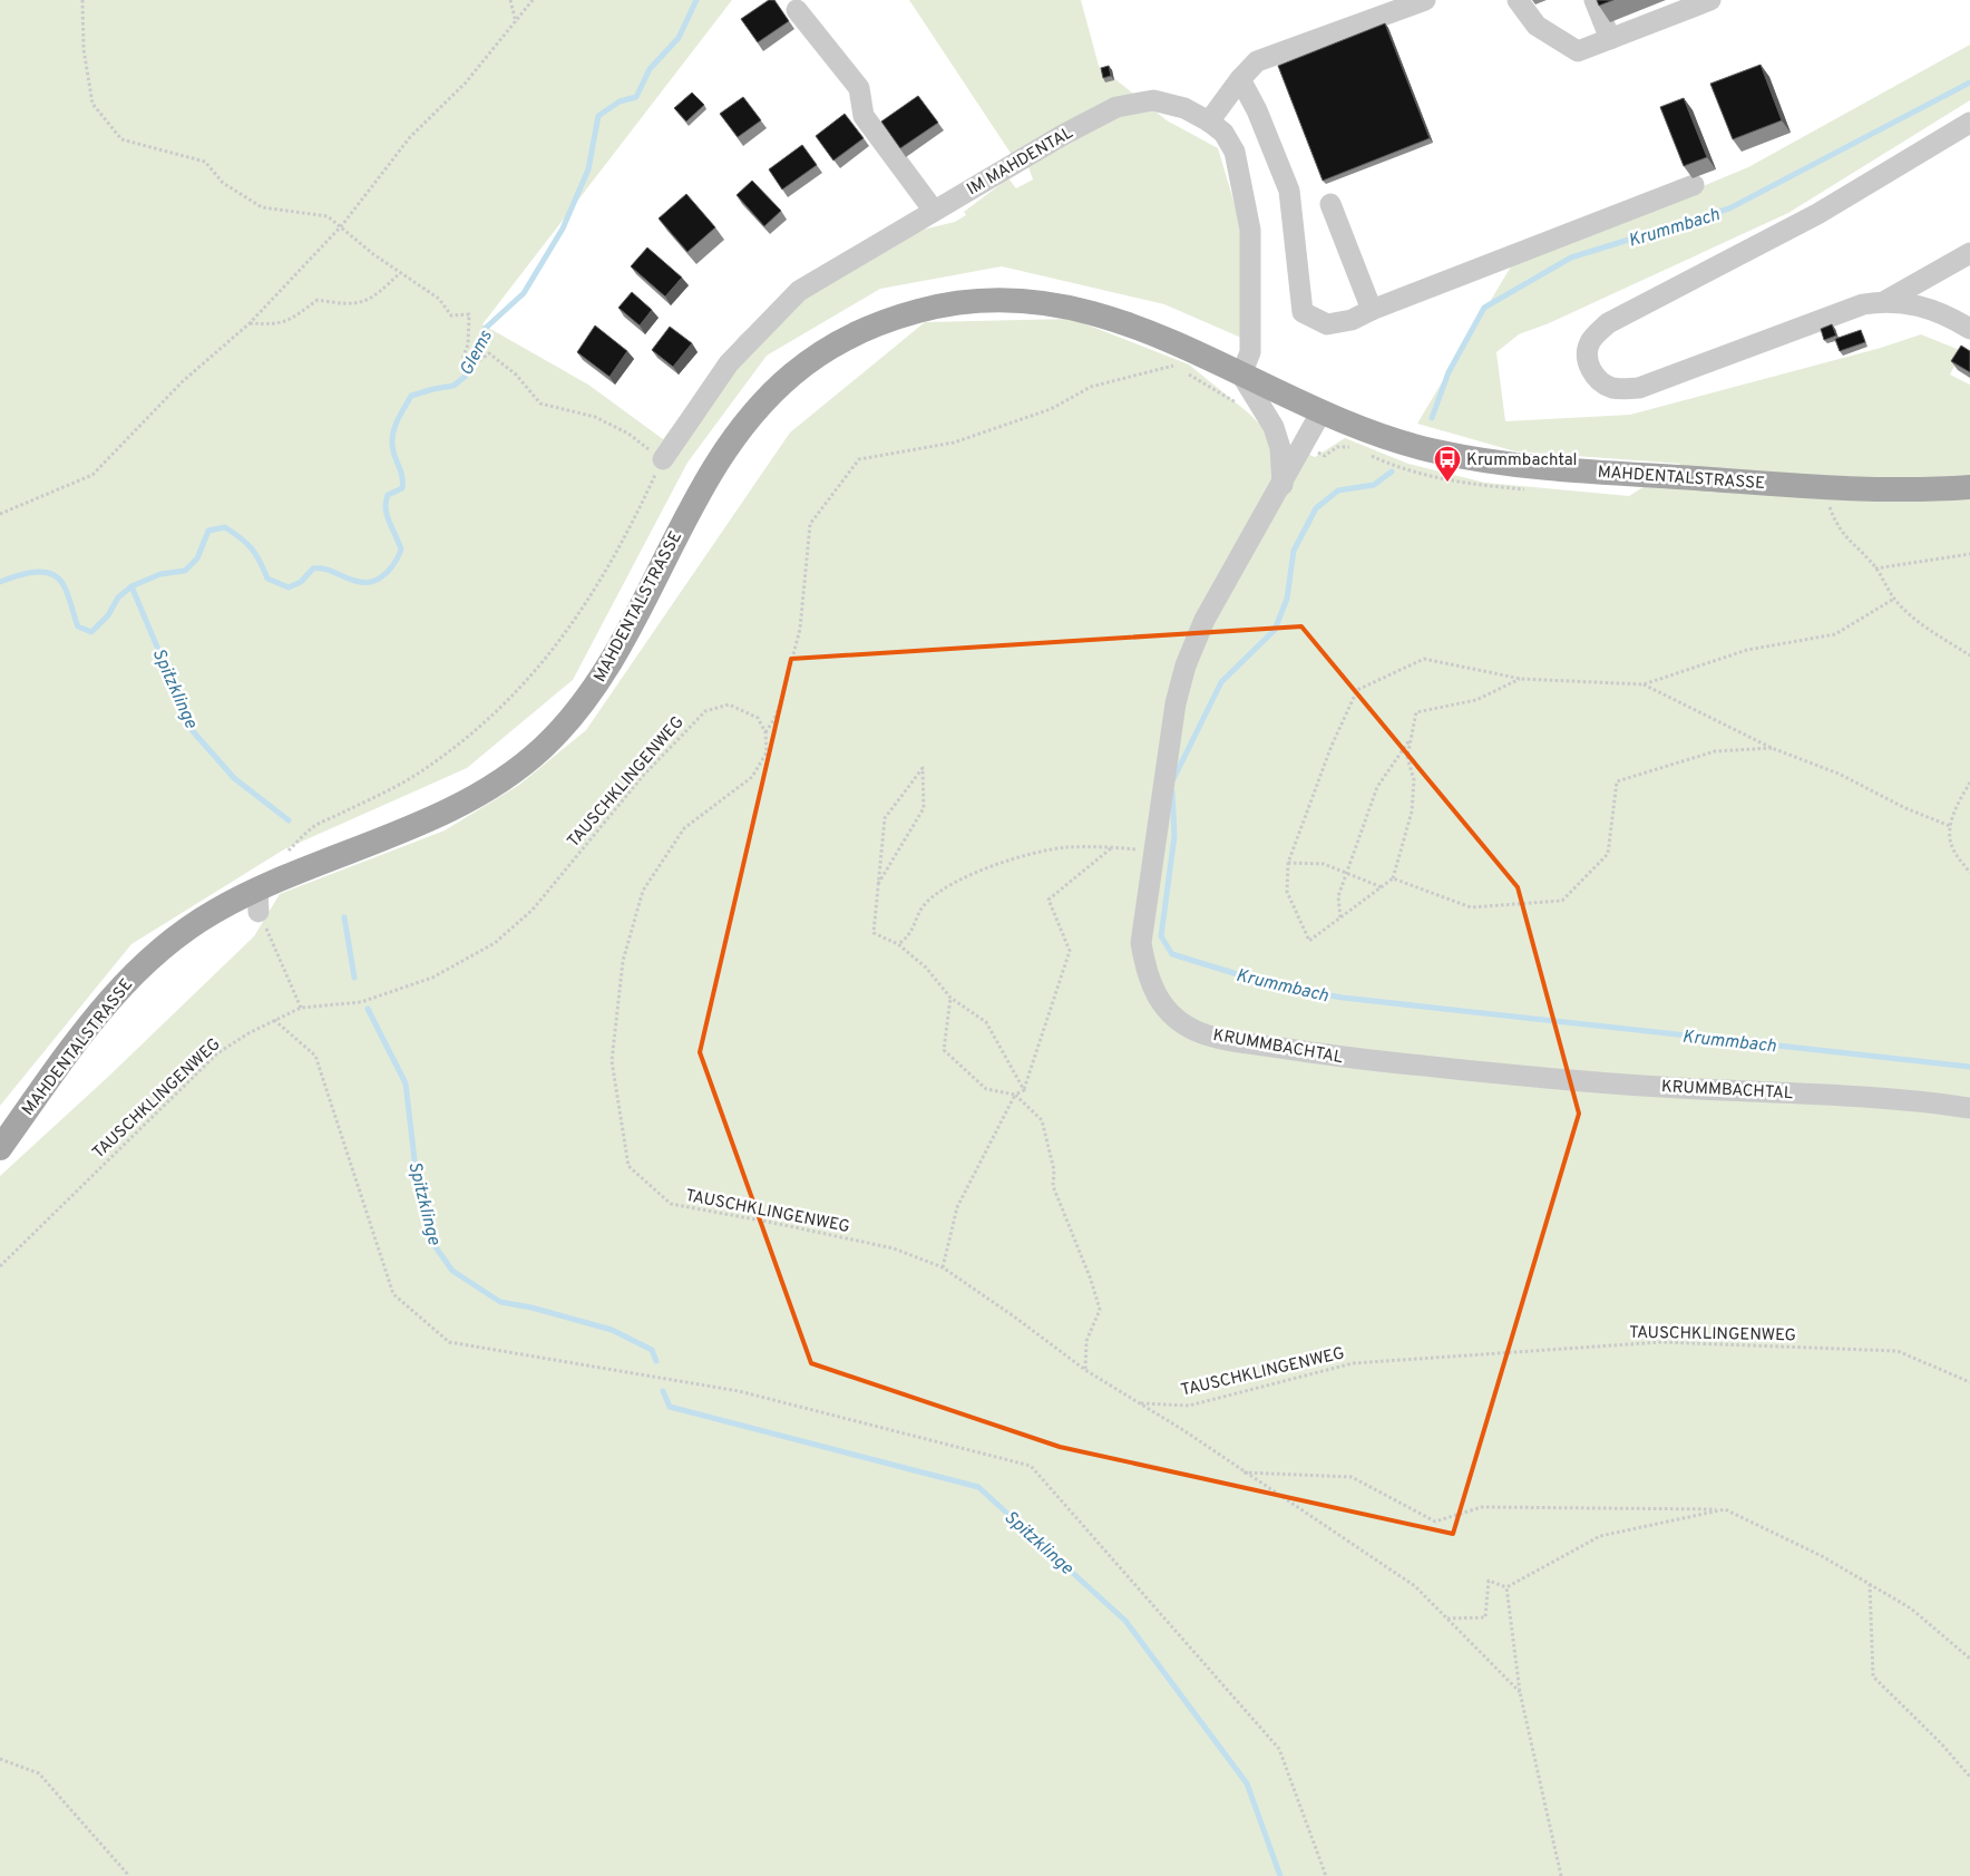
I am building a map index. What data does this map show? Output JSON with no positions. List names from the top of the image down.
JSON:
{
  "streets": {
    "main road": ["MAHDENTALSTRASSE"],
    "street": ["IM MAHDENTAL", "KRUMMBACHTAL"],
    "path": ["TAUSCHKLINGENWEG"]
  },
  "crossings": [
    ["IM MAHDENTAL", "MAHDENTALSTRASSE"],
    ["MAHDENTALSTRASSE", "KRUMMBACHTAL"]
  ],
  "water": ["Krummbach", "Glems", "Spitzklinge"],
  "places": {
    "bus stop": ["Krummbachtal"]
  }
}
